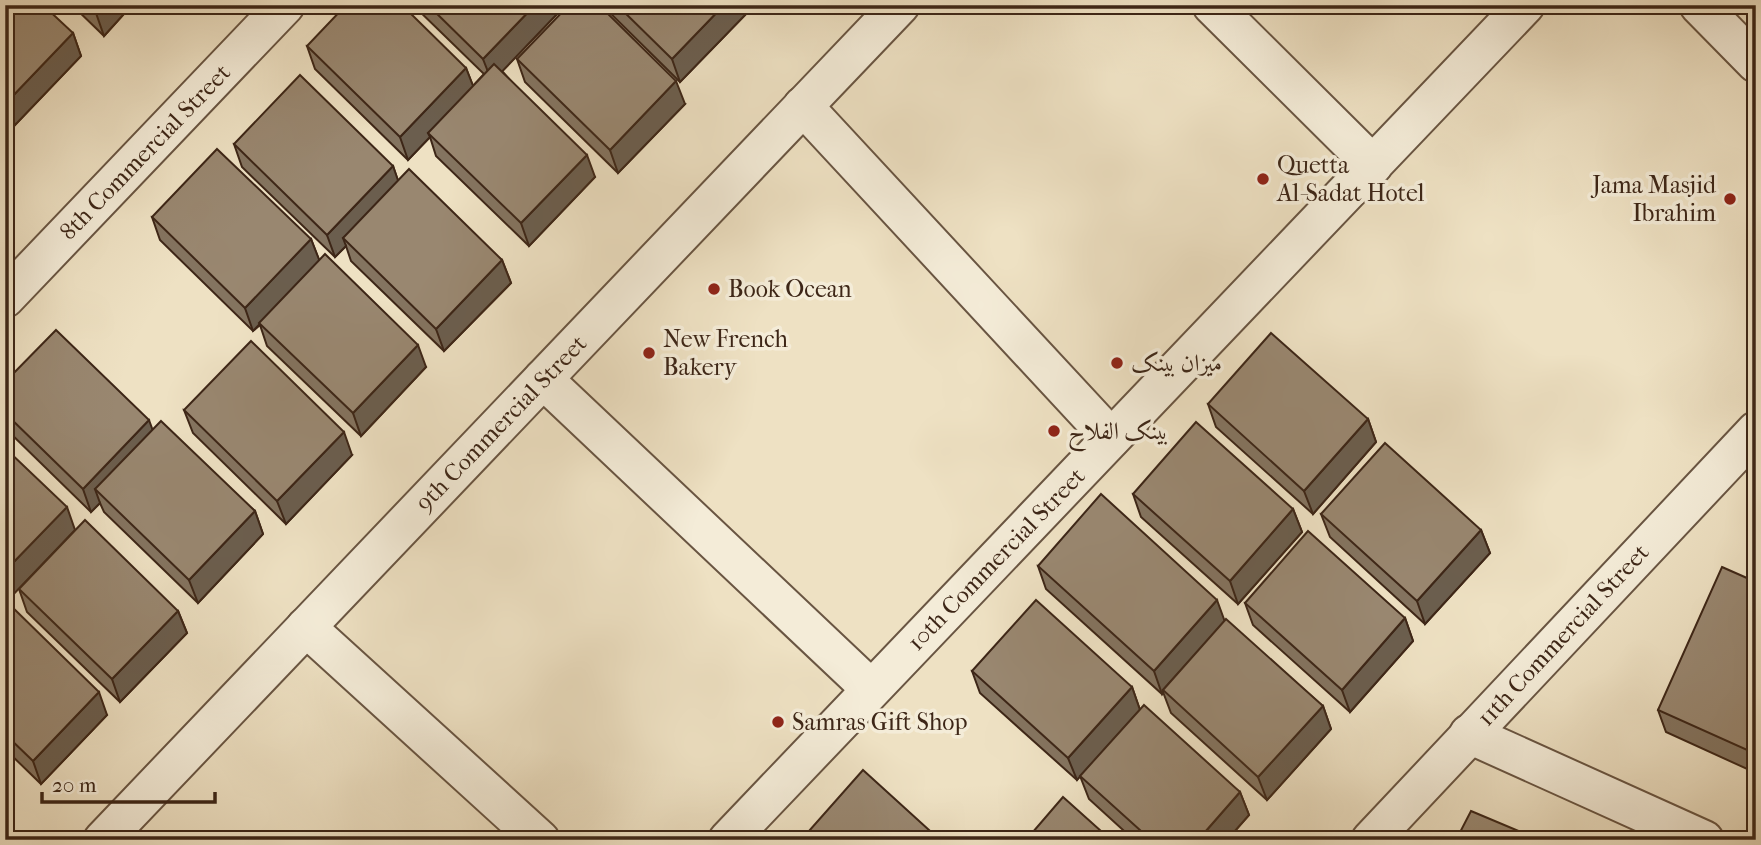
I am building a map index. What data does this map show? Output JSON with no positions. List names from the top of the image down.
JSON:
{
  "streets": {
    "street": [
      "8th Commercial Street",
      "9th Commercial Street",
      "10th Commercial Street",
      "11th Commercial Street"
    ]
  },
  "places": [
    "Quetta Al-Sadat Hotel",
    "Jama Masjid Ibrahim",
    "Book Ocean",
    "New French Bakery",
    "میزان بینک",
    "بینک الفلاح",
    "Samras Gift Shop"
  ],
  "scale_bar": "20 m"
}
